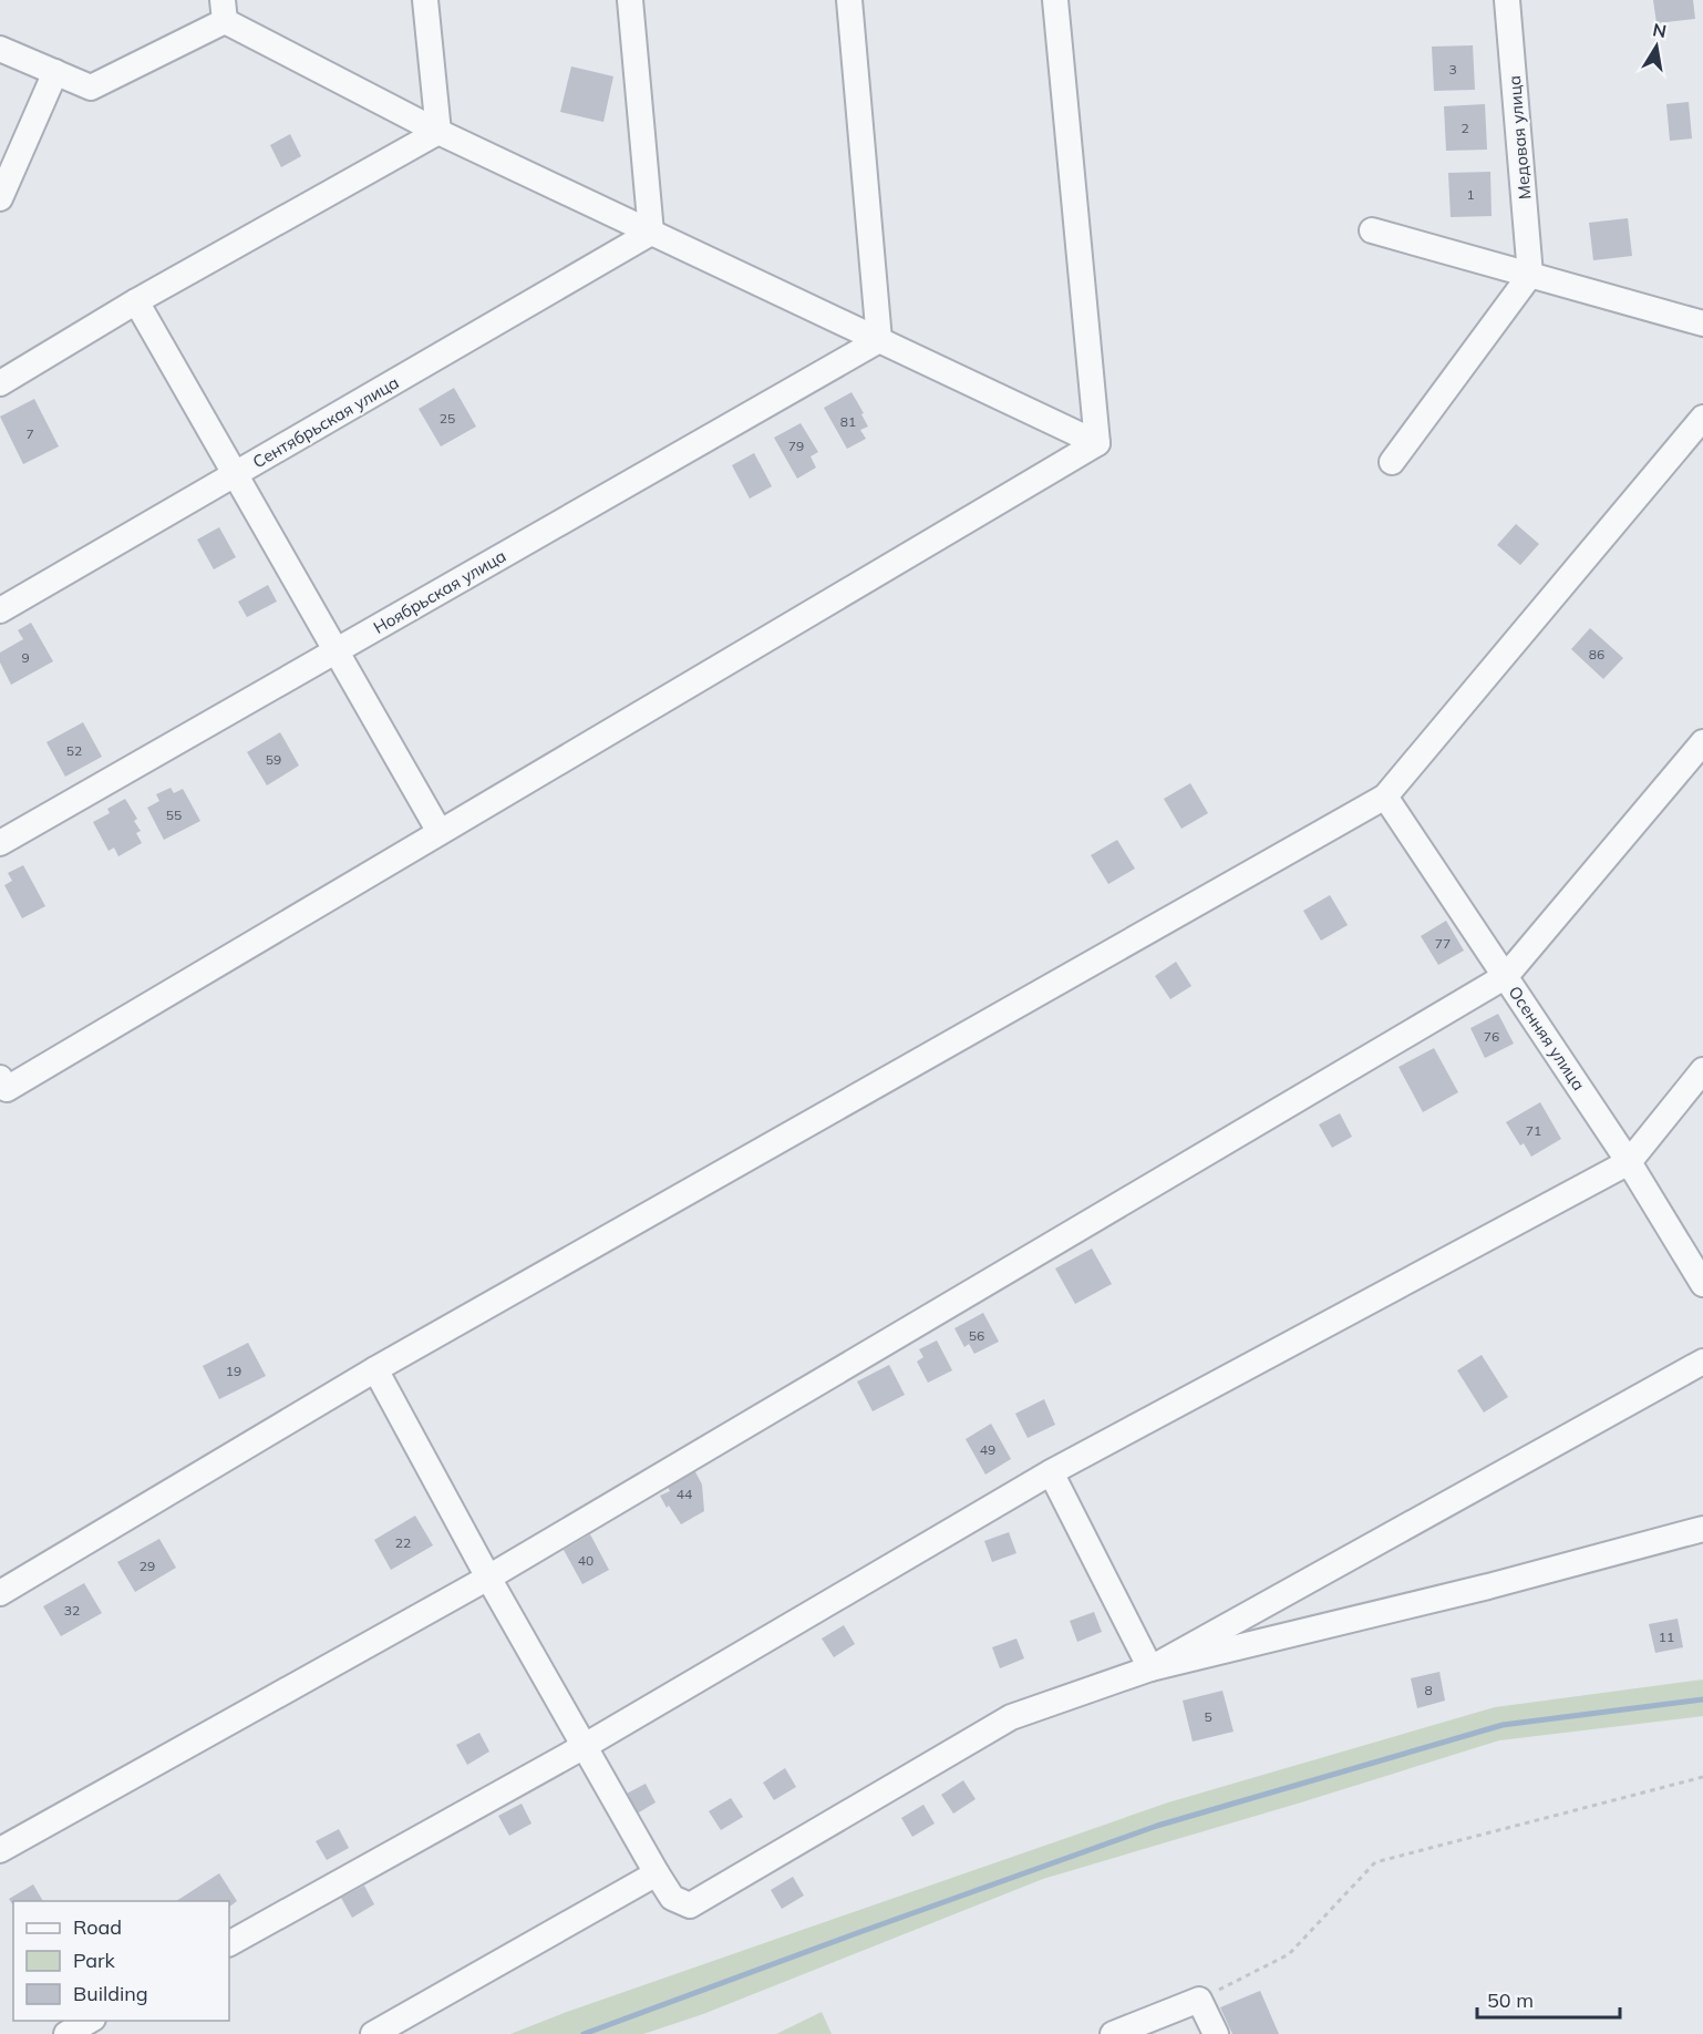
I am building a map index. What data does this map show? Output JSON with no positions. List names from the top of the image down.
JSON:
{
  "streets": {
    "street": [
      "Медовая улица",
      "Сентябрьская улица",
      "Ноябрьская улица",
      "Осенняя улица"
    ]
  },
  "house_numbers": [
    "3",
    "2",
    "1",
    "25",
    "81",
    "7",
    "79",
    "86",
    "9",
    "52",
    "59",
    "55",
    "77",
    "76",
    "71",
    "56",
    "19",
    "49",
    "44",
    "22",
    "40",
    "29",
    "32",
    "11",
    "8",
    "5"
  ],
  "legend": ["Road", "Park", "Building"],
  "scale_bar": "50 m",
  "north": "top"
}
